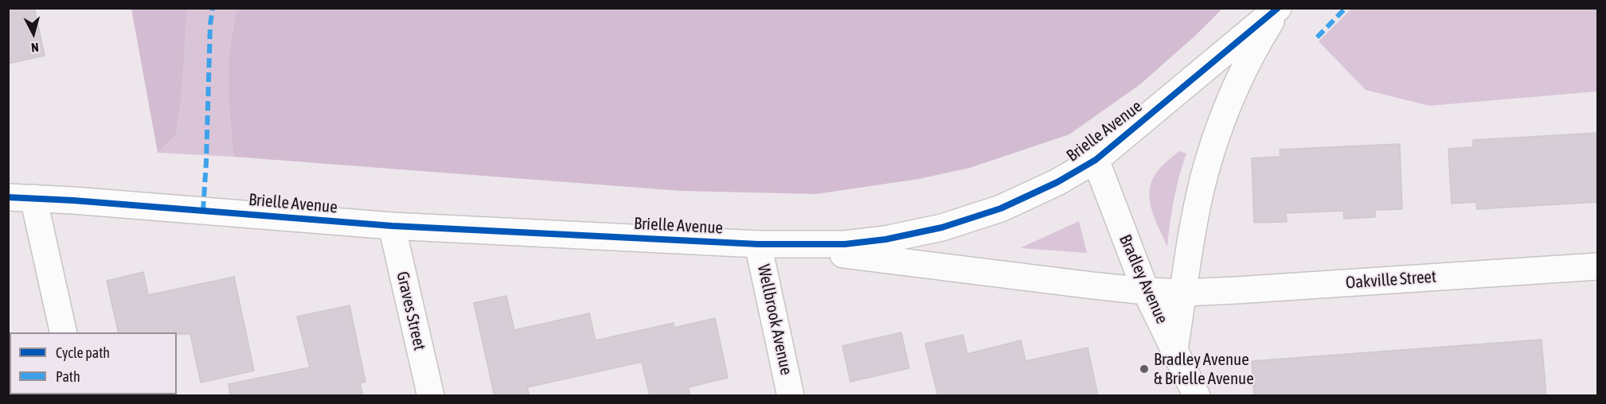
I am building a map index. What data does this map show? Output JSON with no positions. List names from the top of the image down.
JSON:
{
  "streets": {
    "street": [
      "Brielle Avenue",
      "Bradley Avenue",
      "Oakville Street",
      "Graves Street",
      "Wellbrook Avenue"
    ]
  },
  "crossings": [
    ["Brielle Avenue", "Bradley Avenue"],
    ["Brielle Avenue", "Oakville Street"],
    ["Brielle Avenue", "Graves Street"],
    ["Brielle Avenue", "Wellbrook Avenue"]
  ],
  "places": ["Bradley Avenue & Brielle Avenue"],
  "legend": ["Cycle path", "Path"],
  "north": "bottom"
}
